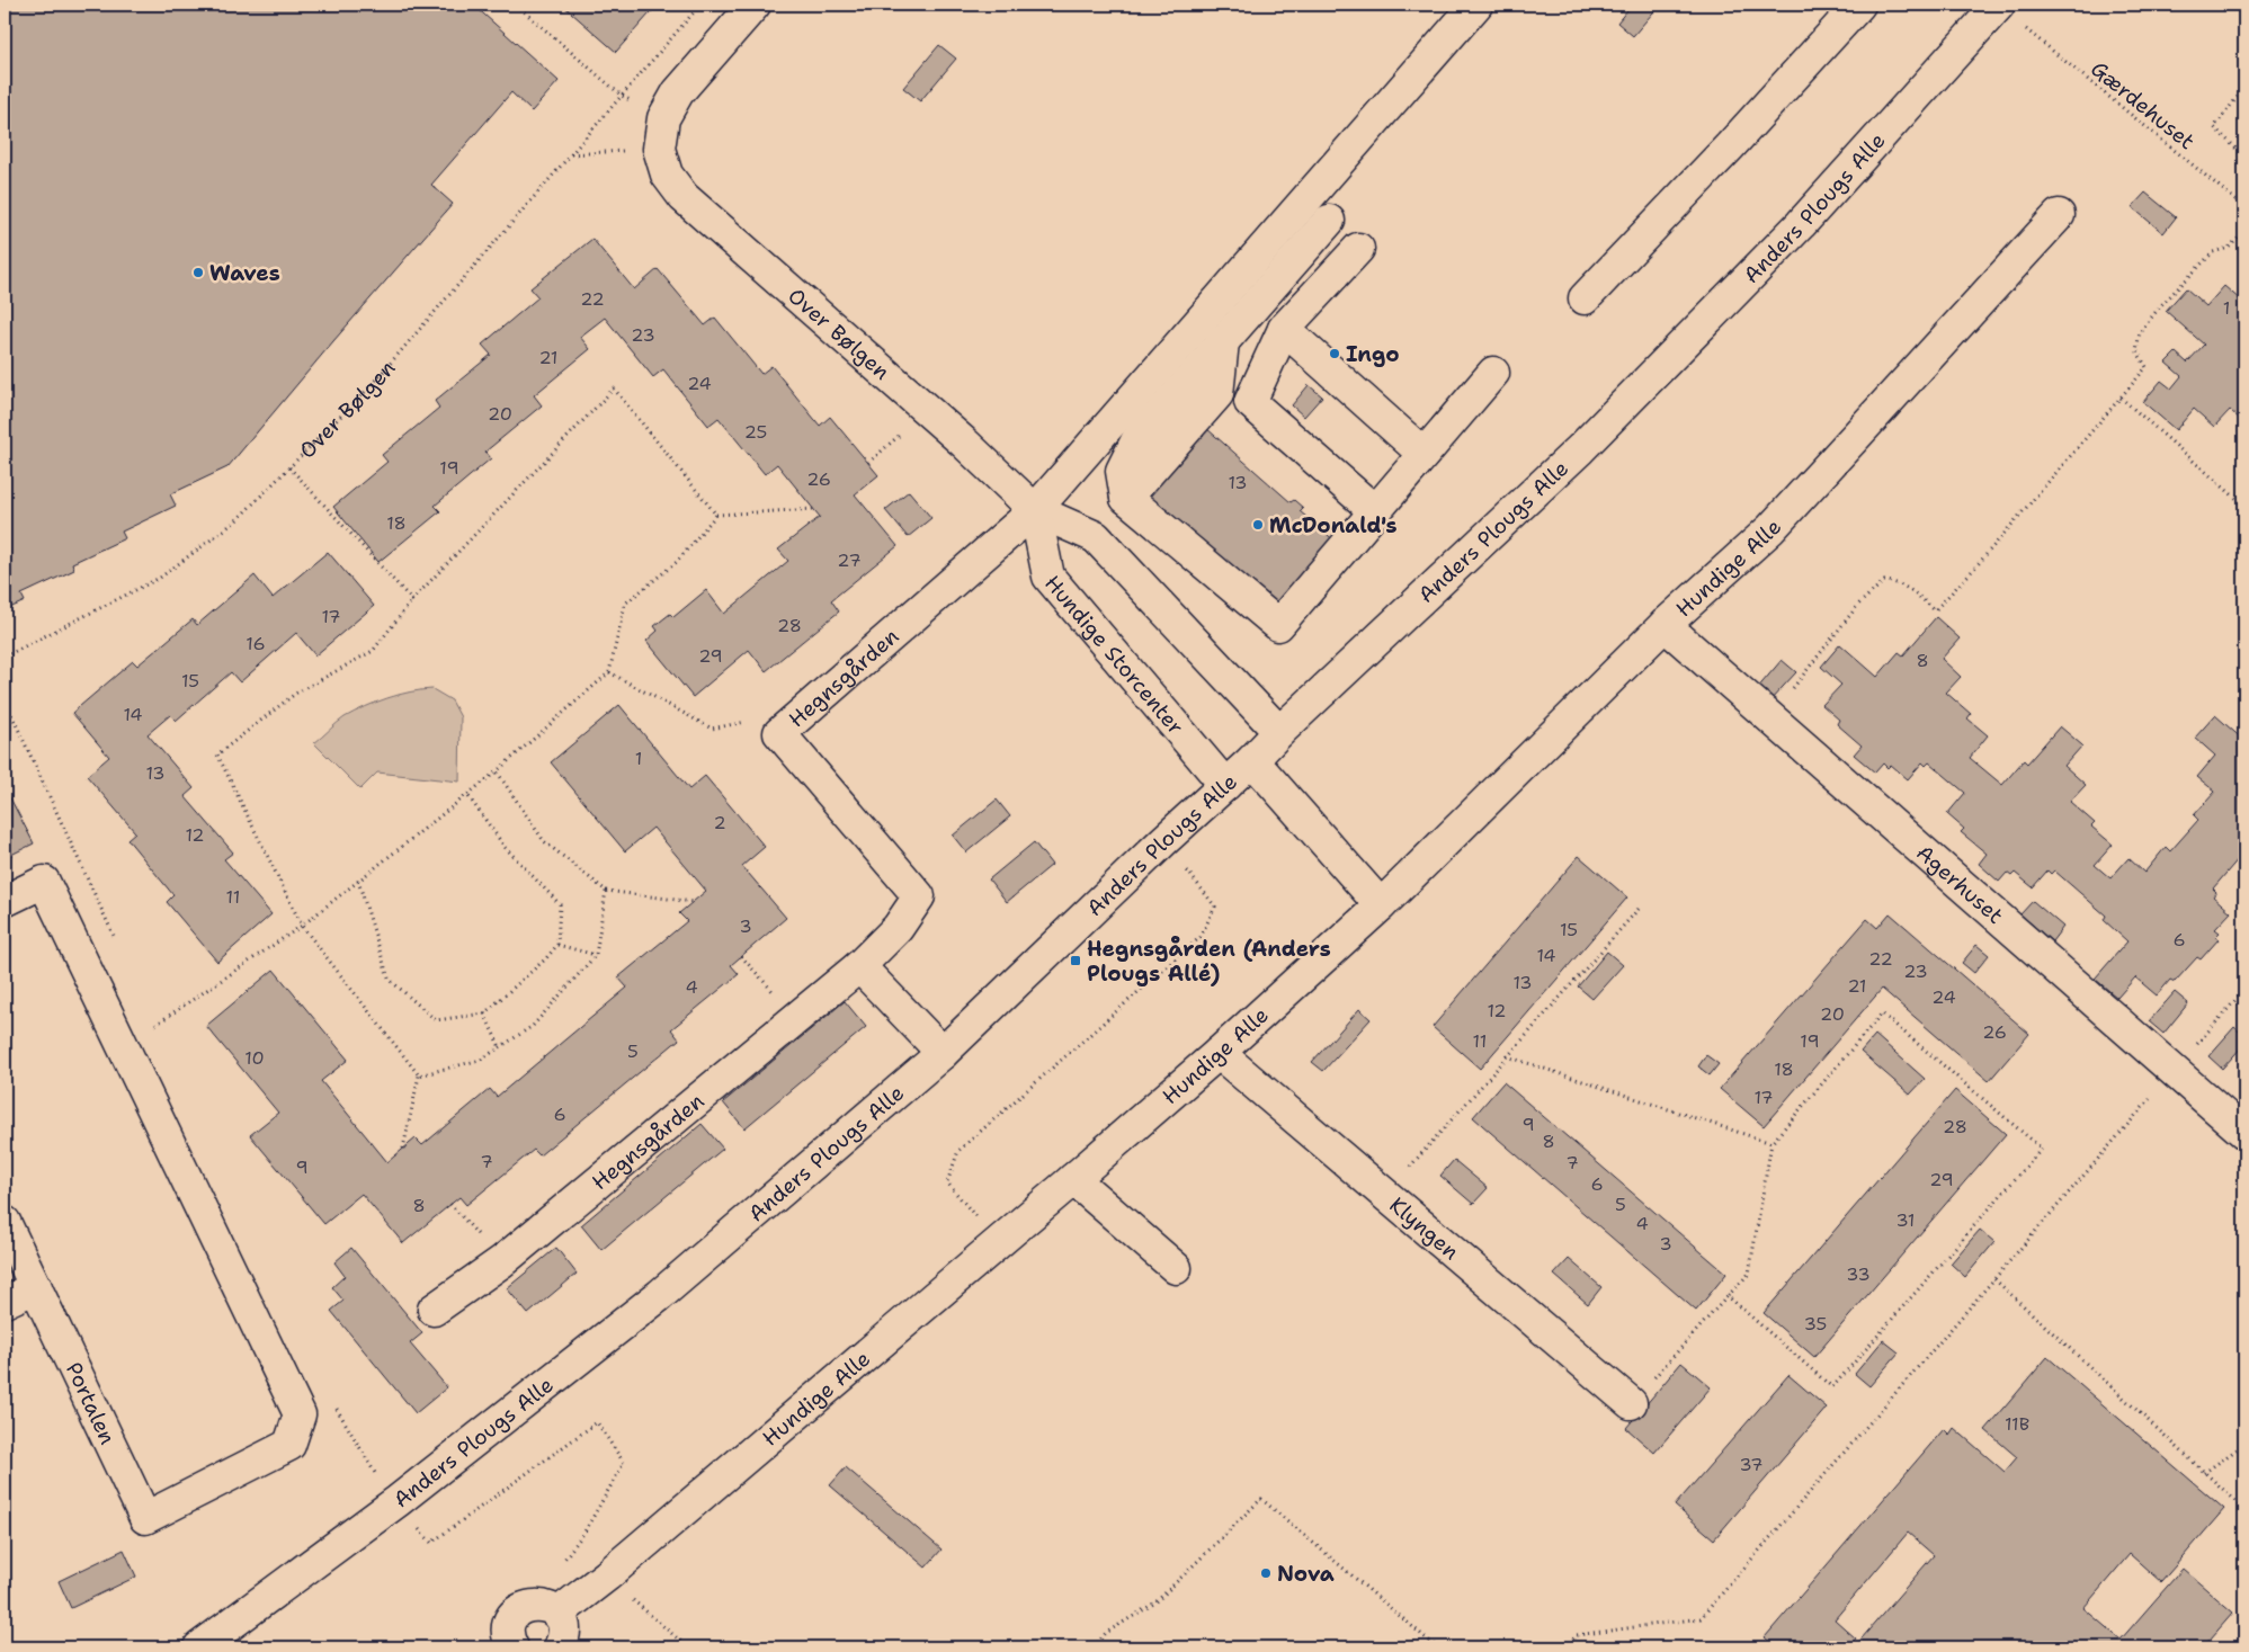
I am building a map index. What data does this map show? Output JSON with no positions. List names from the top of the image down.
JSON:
{
  "streets": {
    "street": [
      "Anders Plougs Alle",
      "Over Bølgen",
      "Hundige Alle",
      "Hundige Storcenter",
      "Hegnsgården",
      "Agerhuset",
      "Klyngen",
      "Portalen"
    ],
    "path": ["Gærdehuset"]
  },
  "crossings": [
    ["Anders Plougs Alle", "Over Bølgen"],
    ["Anders Plougs Alle", "Hundige Storcenter"],
    ["Over Bølgen", "Hundige Storcenter"],
    ["Over Bølgen", "Hegnsgården"],
    ["Hundige Alle", "Agerhuset"],
    ["Hundige Alle", "Klyngen"],
    ["Hundige Storcenter", "Hegnsgården"]
  ],
  "places": {
    "other": [
      "Waves",
      "Ingo",
      "McDonald's",
      "Nova"
    ],
    "transit": ["Hegnsgården (Anders Plougs Allé)"]
  },
  "house_numbers": [
    "22",
    "1",
    "23",
    "21",
    "24",
    "20",
    "25",
    "19",
    "26",
    "13",
    "18",
    "27",
    "17",
    "28",
    "16",
    "29",
    "8",
    "15",
    "14",
    "1",
    "13",
    "2",
    "12",
    "11",
    "3",
    "15",
    "6",
    "14",
    "22",
    "23",
    "13",
    "21",
    "4",
    "24",
    "12",
    "20",
    "26",
    "11",
    "19",
    "5",
    "10",
    "18",
    "17",
    "6",
    "9",
    "28",
    "8",
    "7",
    "7",
    "9",
    "29",
    "6",
    "5",
    "8",
    "31",
    "4",
    "3",
    "33",
    "35",
    "11B",
    "37"
  ]
}
